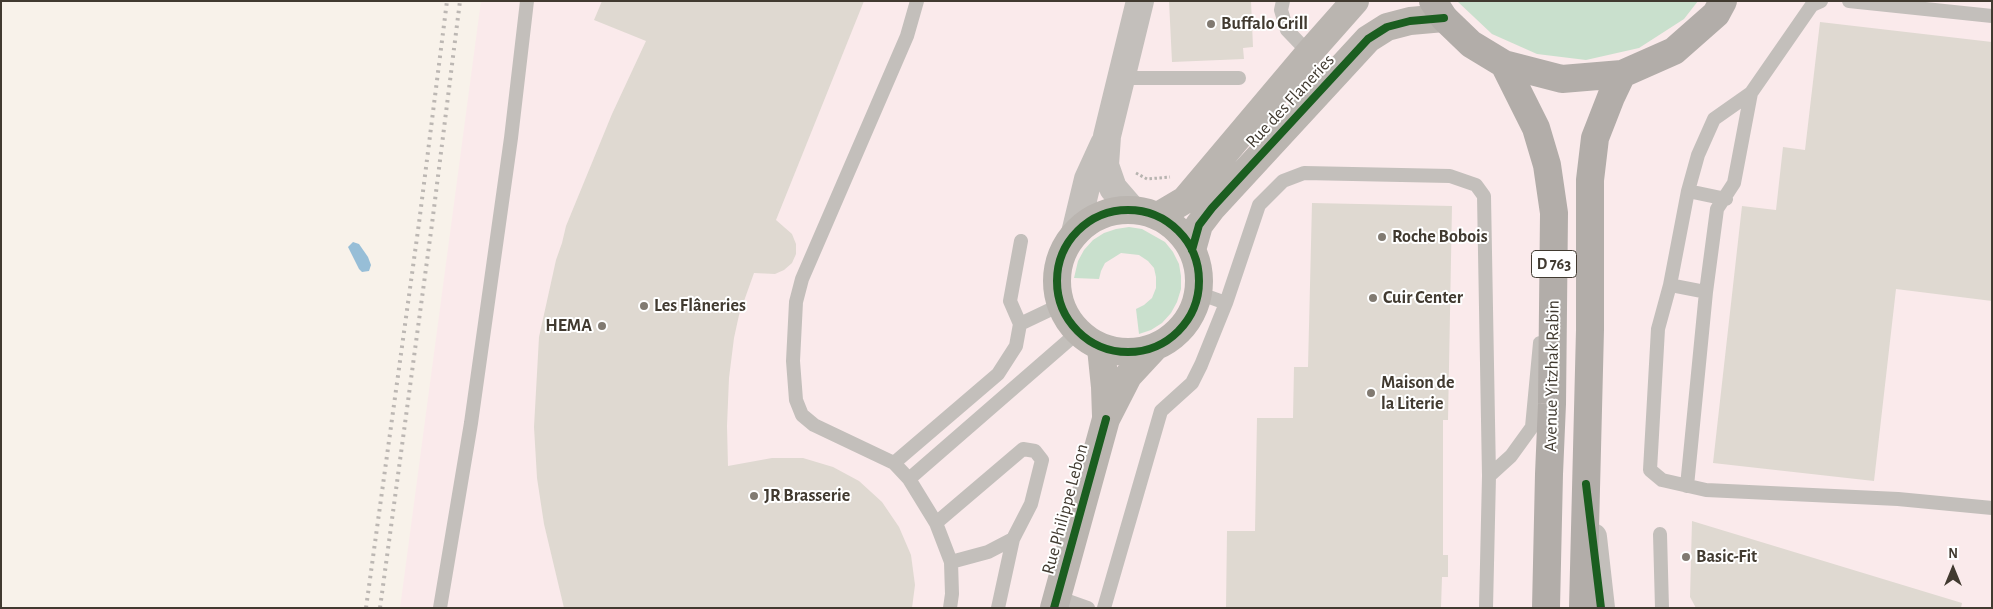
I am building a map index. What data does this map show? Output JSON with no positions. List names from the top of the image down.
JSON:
{
  "streets": {
    "main road": ["D 763", "Avenue Yitzhak Rabin"],
    "street": ["Rue des Flaneries", "Rue Philippe Lebon"]
  },
  "crossings": [
    ["Rue des Flaneries", "Rue Philippe Lebon"]
  ],
  "places": [
    "Buffalo Grill",
    "Roche Bobois",
    "Cuir Center",
    "Les Flâneries",
    "HEMA",
    "Maison de la Literie",
    "JR Brasserie",
    "Basic-Fit"
  ],
  "north": "top"
}
